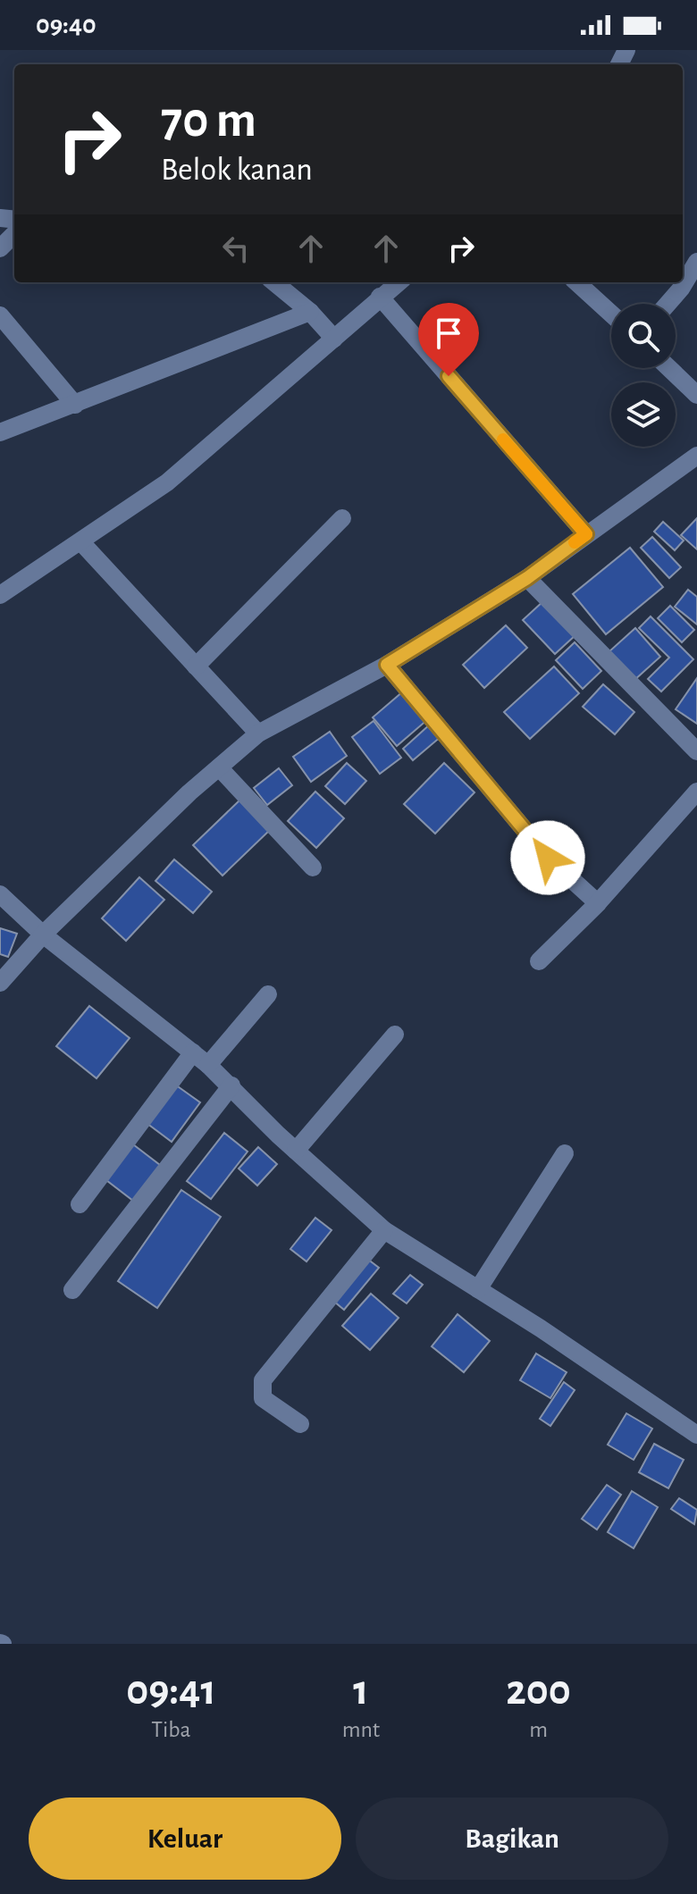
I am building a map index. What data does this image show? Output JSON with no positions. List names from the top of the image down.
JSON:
{
  "page": {
    "status": "09:40",
    "turn": ["70 m", "Belok kanan"],
    "eta": [
      "09:41",
      "Tiba",
      "1",
      "mnt",
      "200",
      "m"
    ],
    "buttons": ["Keluar", "Bagikan"]
  }
}
